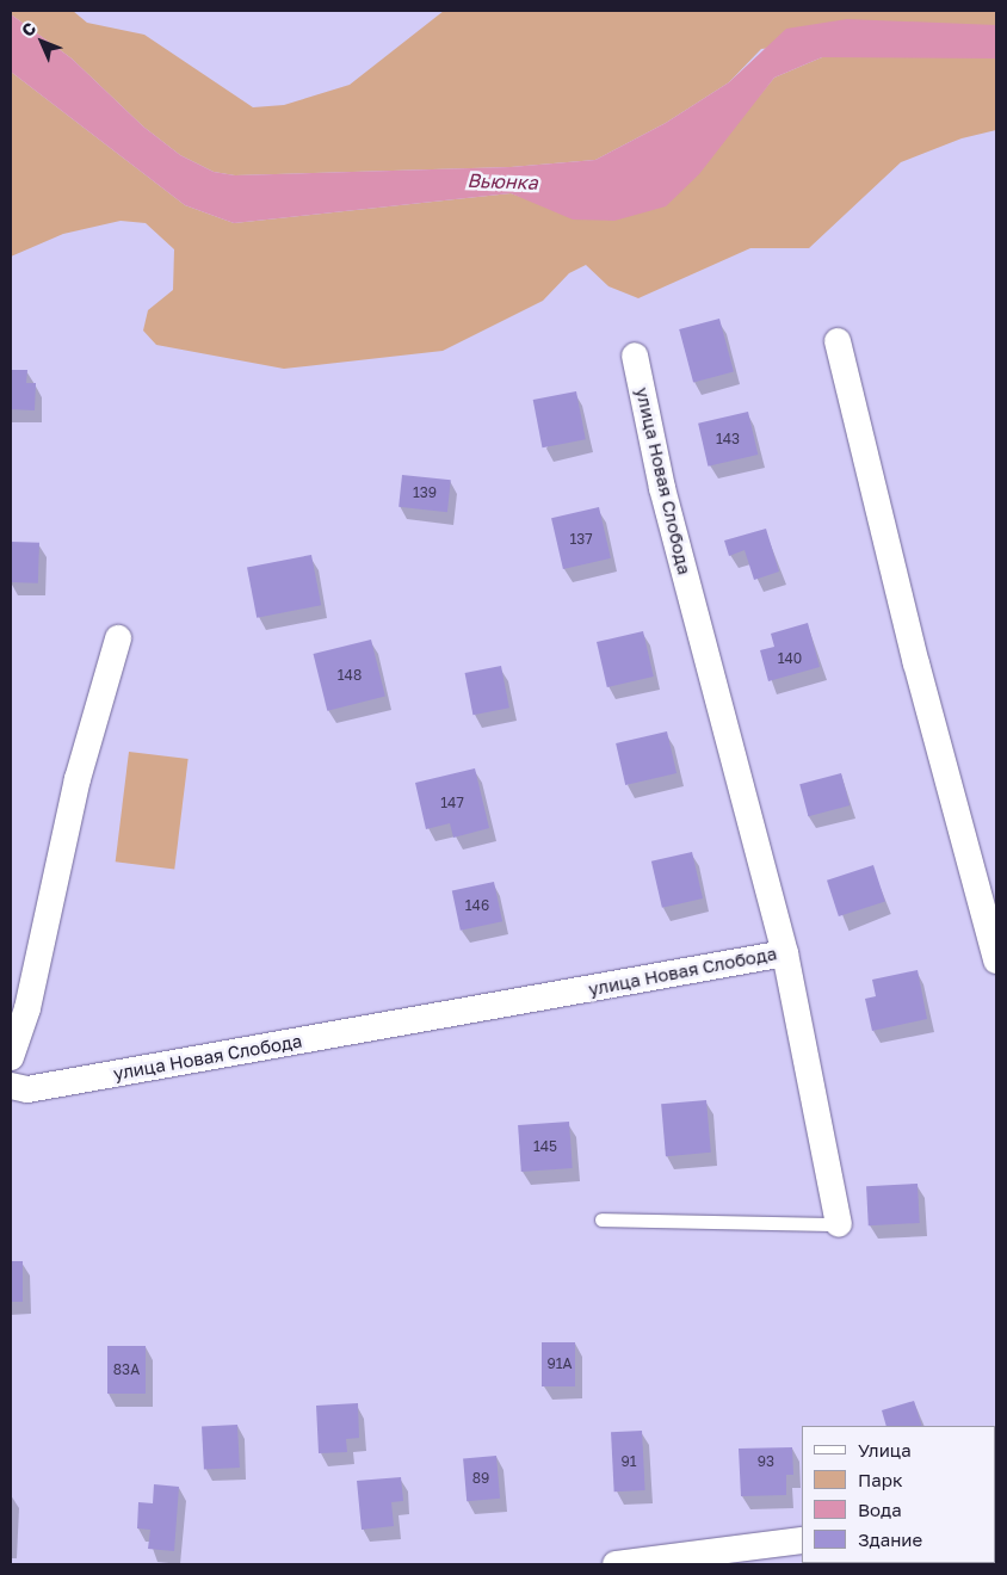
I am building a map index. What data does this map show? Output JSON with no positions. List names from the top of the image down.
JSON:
{
  "streets": {
    "street": ["улица Новая Слобода"]
  },
  "water": ["Вьюнка"],
  "house_numbers": [
    "143",
    "139",
    "137",
    "140",
    "148",
    "147",
    "146",
    "145",
    "91А",
    "83А",
    "91",
    "93",
    "89"
  ],
  "legend": [
    "Улица",
    "Парк",
    "Вода",
    "Здание"
  ],
  "north": "top left"
}
